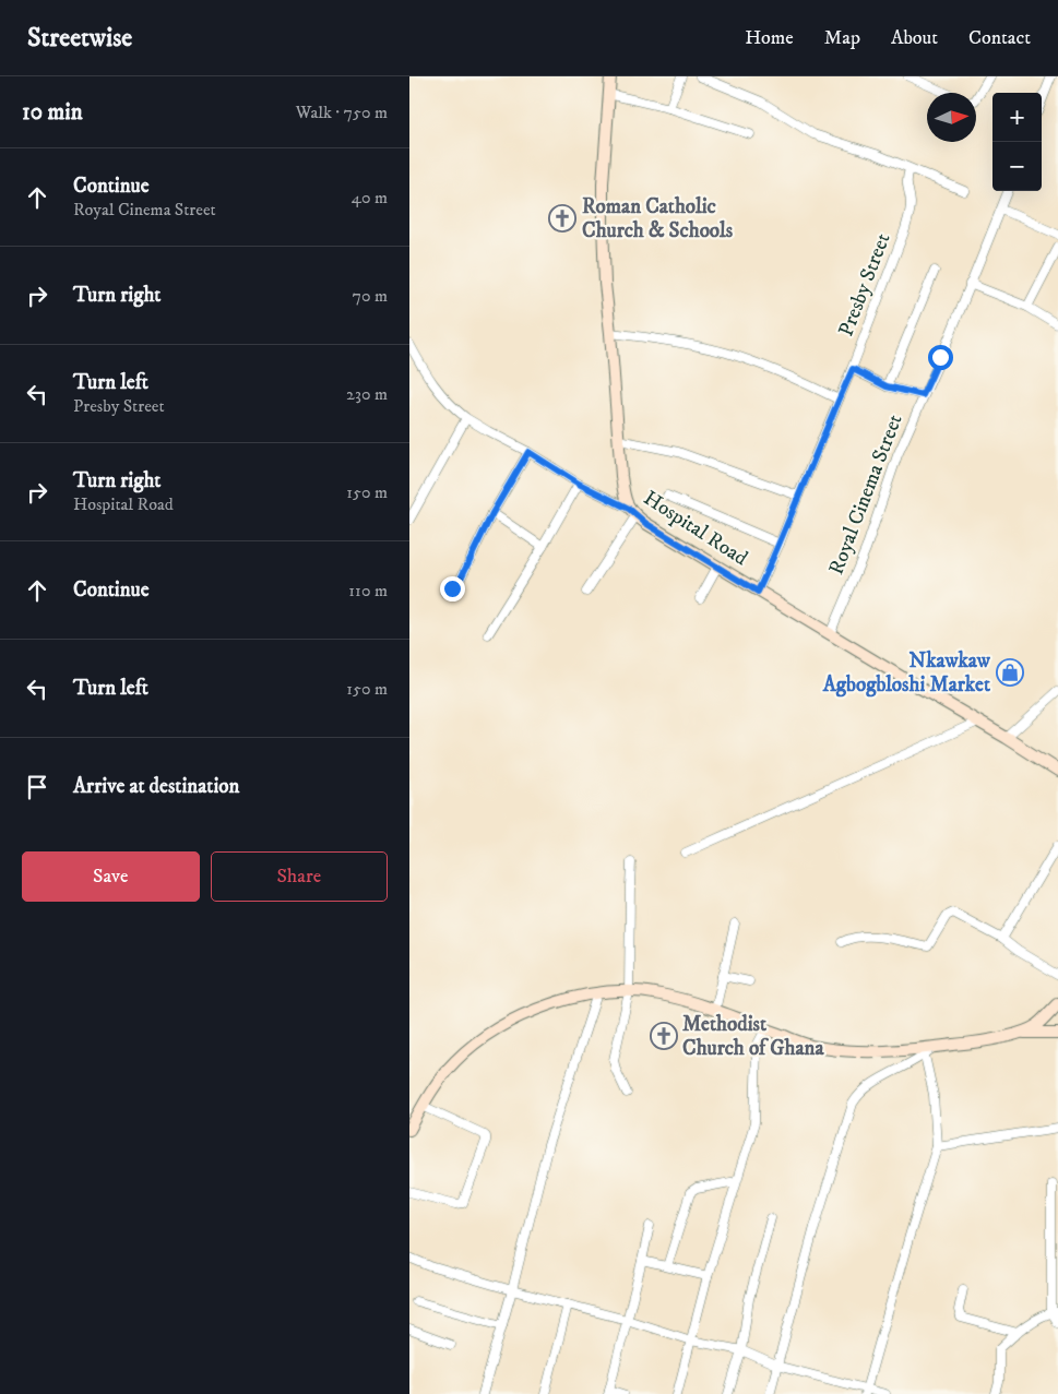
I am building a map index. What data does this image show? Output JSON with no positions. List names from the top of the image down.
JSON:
{
  "streets": {
    "street": ["Presby Street", "Royal Cinema Street", "Hospital Road"]
  },
  "crossings": [
    ["Presby Street", "Hospital Road"],
    ["Royal Cinema Street", "Hospital Road"]
  ],
  "places": {
    "church": ["Roman Catholic Church & Schools", "Methodist Church of Ghana"],
    "shop": ["Nkawkaw Agbogbloshi Market"]
  },
  "north": "right",
  "page": {
    "header": "Streetwise",
    "nav": [
      "Home",
      "Map",
      "About",
      "Contact"
    ],
    "heading": ["10 min", "Walk · 750 m"],
    "map_buttons": ["+", "−"],
    "list": [
      ["Continue", "Royal Cinema Street", "40 m"],
      ["Turn right", "70 m"],
      ["Turn left", "Presby Street", "230 m"],
      ["Turn right", "Hospital Road", "150 m"],
      ["Continue", "110 m"],
      ["Turn left", "150 m"],
      "Arrive at destination"
    ],
    "buttons": ["Save", "Share"]
  }
}
